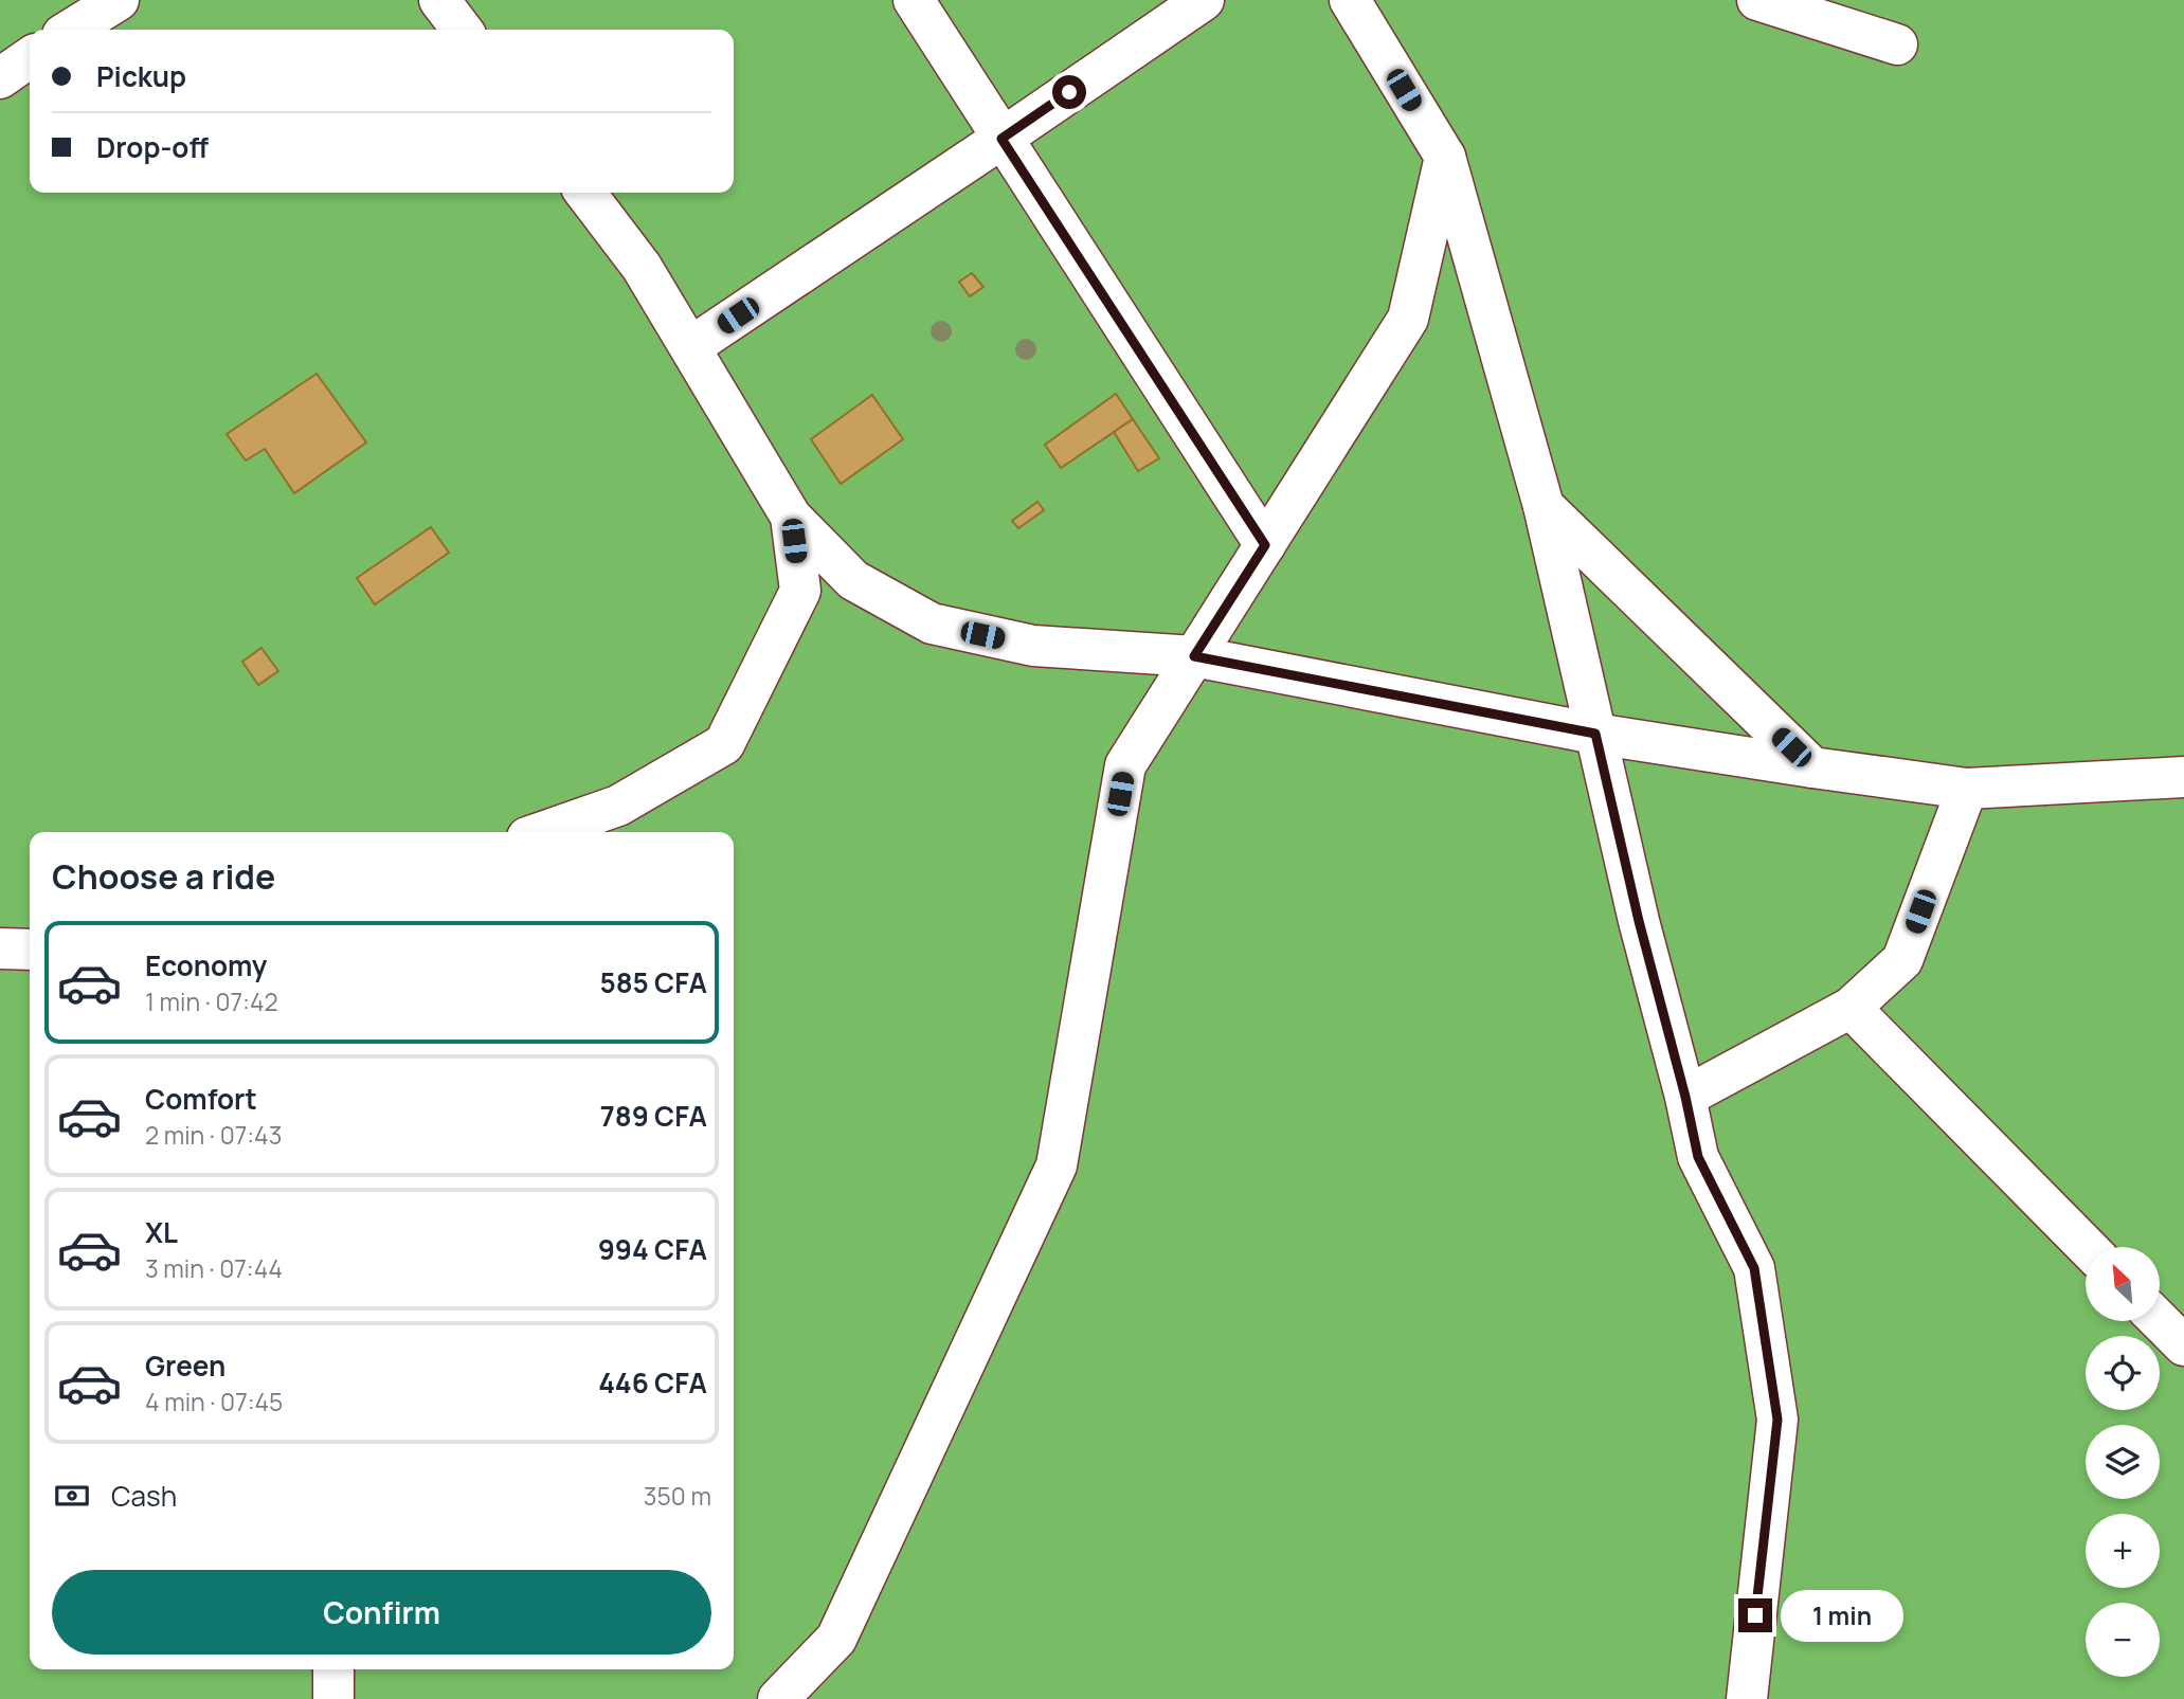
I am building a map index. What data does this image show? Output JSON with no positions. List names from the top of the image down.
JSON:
{
  "north": "top left",
  "page": {
    "banner": ["Pickup", "Drop-off"],
    "heading": "Choose a ride",
    "list": [
      {
        "name": "Economy",
        "note": "1 min · 07:42",
        "value": "585 CFA"
      },
      {
        "name": "Comfort",
        "note": "2 min · 07:43",
        "value": "789 CFA"
      },
      {
        "name": "XL",
        "note": "3 min · 07:44",
        "value": "994 CFA"
      },
      {
        "name": "Green",
        "note": "4 min · 07:45",
        "value": "446 CFA"
      }
    ],
    "map_buttons": ["+", "−"],
    "pay": ["Cash", "350 m"],
    "buttons": "Confirm",
    "bubble": "1 min"
  }
}
